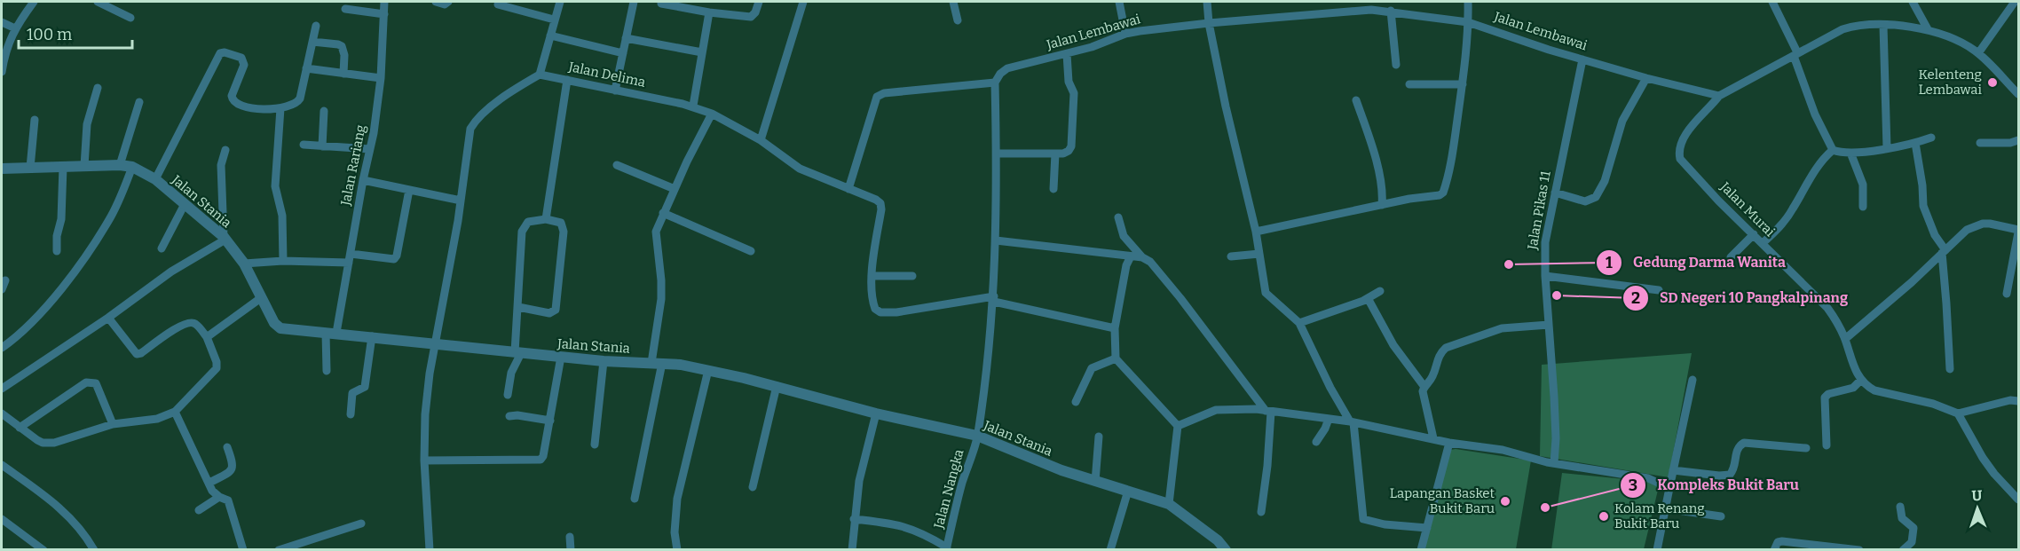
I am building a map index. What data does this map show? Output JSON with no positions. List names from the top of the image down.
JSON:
{
  "streets": {
    "street": [
      "Jalan Lembawai",
      "Jalan Delima",
      "Jalan Rariang",
      "Jalan Stania",
      "Jalan Murai",
      "Jalan Pikas 11",
      "Jalan Nangka"
    ]
  },
  "crossings": [
    ["Jalan Lembawai", "Jalan Murai"],
    ["Jalan Lembawai", "Jalan Pikas 11"],
    ["Jalan Rariang", "Jalan Stania"],
    ["Jalan Stania", "Jalan Nangka"]
  ],
  "places": [
    "Kelenteng Lembawai",
    "Gedung Darma Wanita",
    "SD Negeri 10 Pangkalpinang",
    "Lapangan Basket Bukit Baru",
    "Kompleks Bukit Baru",
    "Kolam Renang Bukit Baru"
  ],
  "scale_bar": "100 m",
  "north": "top"
}
